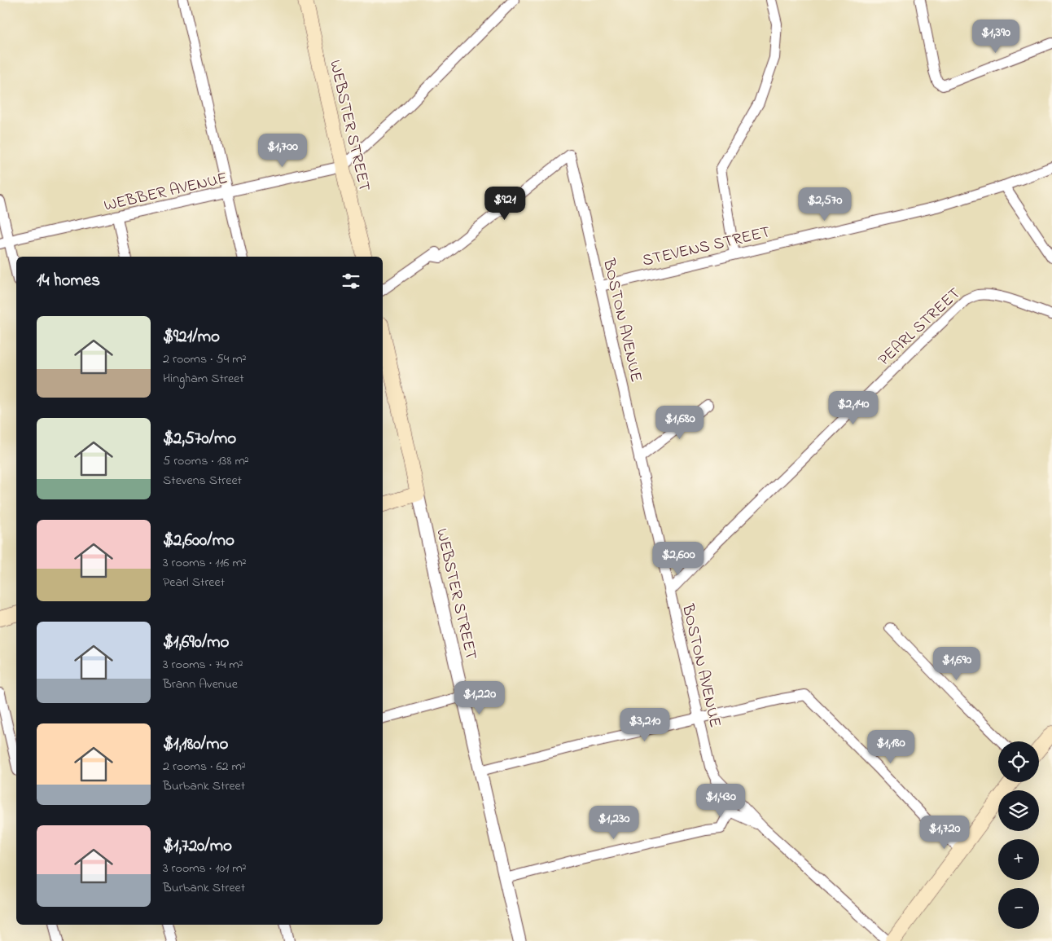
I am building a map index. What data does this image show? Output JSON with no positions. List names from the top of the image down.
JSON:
{
  "streets": {
    "main road": ["WEBSTER STREET"],
    "street": [
      "WEBBER AVENUE",
      "STEVENS STREET",
      "BOSTON AVENUE",
      "PEARL STREET"
    ]
  },
  "crossings": [
    ["WEBSTER STREET", "WEBBER AVENUE"],
    ["STEVENS STREET", "BOSTON AVENUE"],
    ["BOSTON AVENUE", "PEARL STREET"]
  ],
  "page": {
    "price": [
      "$1,390",
      "$1,700",
      "$921",
      "$2,570",
      "$2,140",
      "$1,680",
      "$2,600",
      "$1,690",
      "$1,220",
      "$3,210",
      "$1,180",
      "$1,430",
      "$1,230",
      "$1,720"
    ],
    "heading": "14 homes",
    "list": [
      {
        "name": "$921/mo",
        "note": "2 rooms · 54 m² · Hingham Street"
      },
      {
        "name": "$2,570/mo",
        "note": "5 rooms · 138 m² · Stevens Street"
      },
      {
        "name": "$2,600/mo",
        "note": "3 rooms · 116 m² · Pearl Street"
      },
      {
        "name": "$1,690/mo",
        "note": "3 rooms · 74 m² · Brann Avenue"
      },
      {
        "name": "$1,180/mo",
        "note": "2 rooms · 62 m² · Burbank Street"
      },
      {
        "name": "$1,720/mo",
        "note": "3 rooms · 101 m² · Burbank Street"
      }
    ],
    "map_buttons": ["+", "−"]
  }
}
